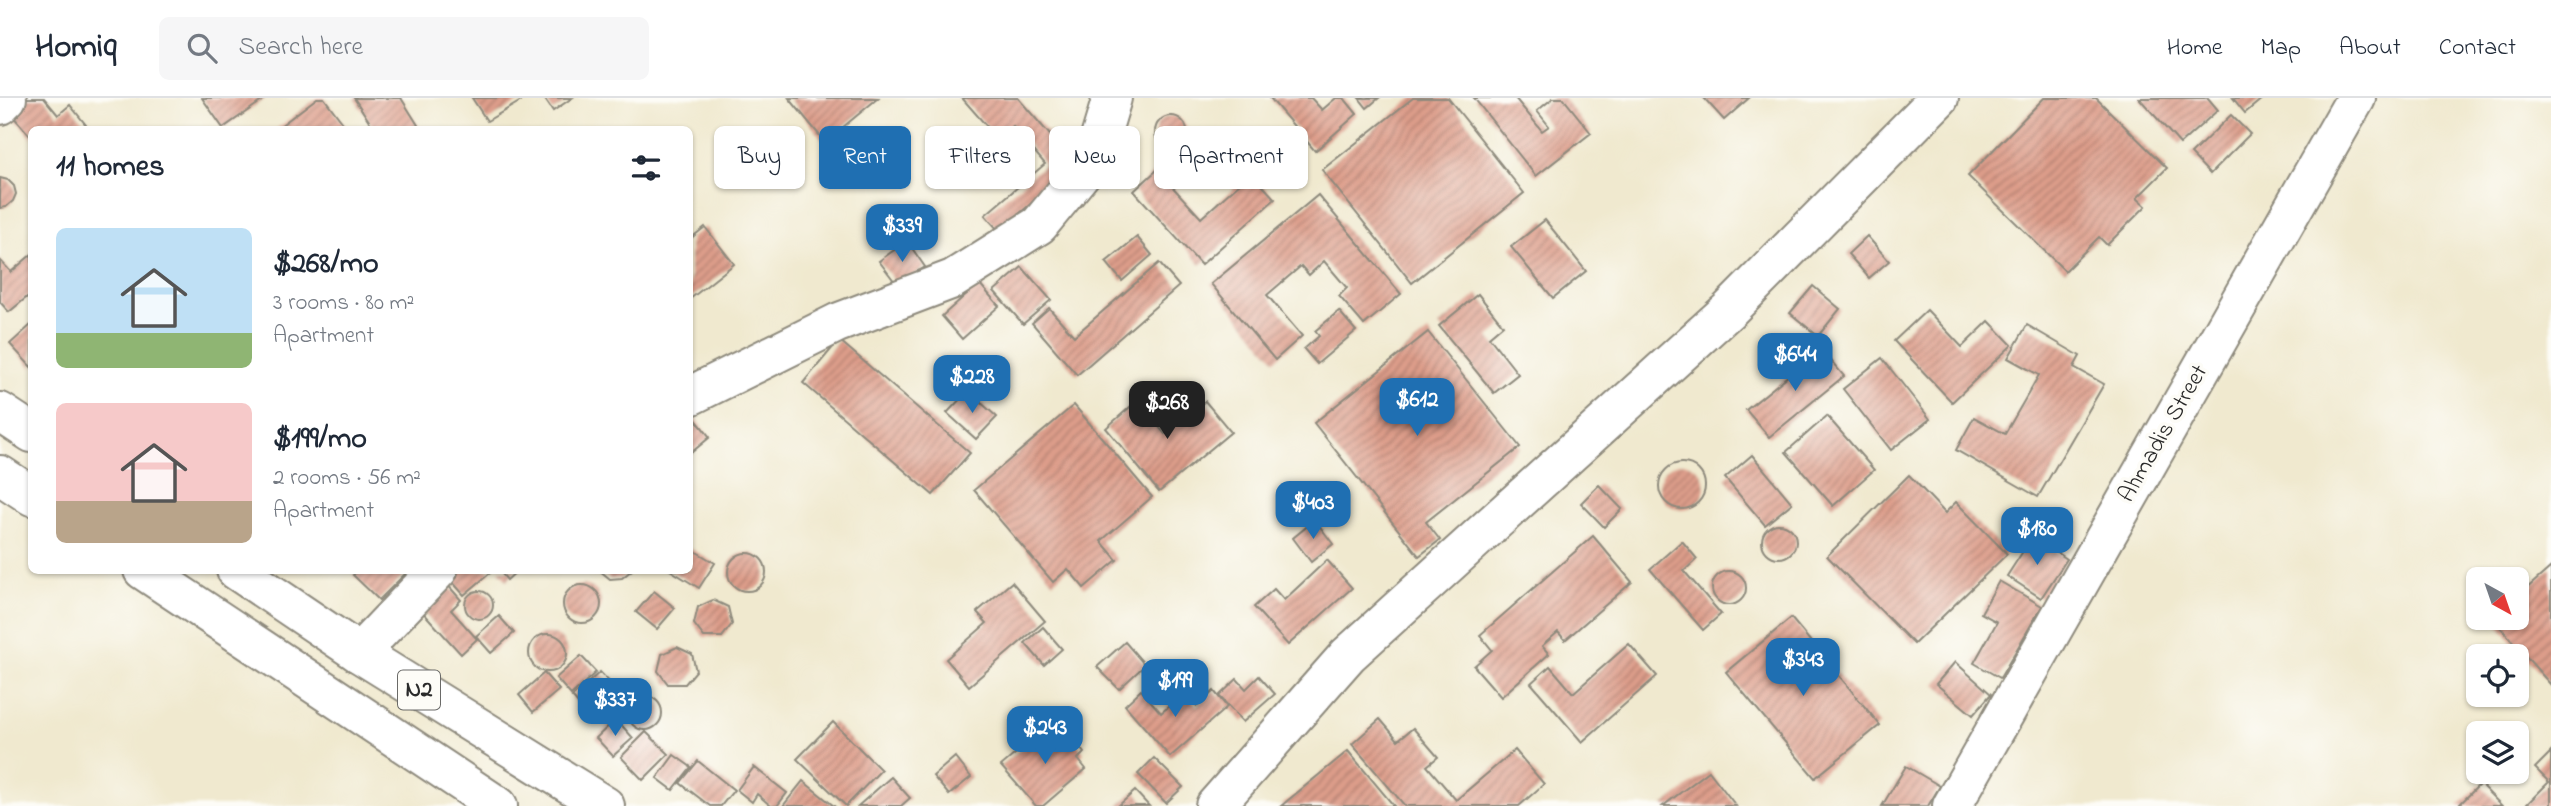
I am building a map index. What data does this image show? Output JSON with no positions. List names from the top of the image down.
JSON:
{
  "streets": {
    "main road": ["Ahmadis Street", "N2"]
  },
  "north": "bottom right",
  "page": {
    "header": "Homiq",
    "search": "Search here",
    "nav": [
      "Home",
      "Map",
      "About",
      "Contact"
    ],
    "chip": [
      "Buy",
      "Rent",
      "Filters",
      "New",
      "Apartment"
    ],
    "heading": "11 homes",
    "price": [
      "$339",
      "$644",
      "$228",
      "$612",
      "$268",
      "$403",
      "$180",
      "$343",
      "$199",
      "$337",
      "$243"
    ],
    "list": [
      {
        "name": "$268/mo",
        "note": "3 rooms · 80 m² · Apartment"
      },
      {
        "name": "$199/mo",
        "note": "2 rooms · 56 m² · Apartment"
      }
    ]
  }
}
